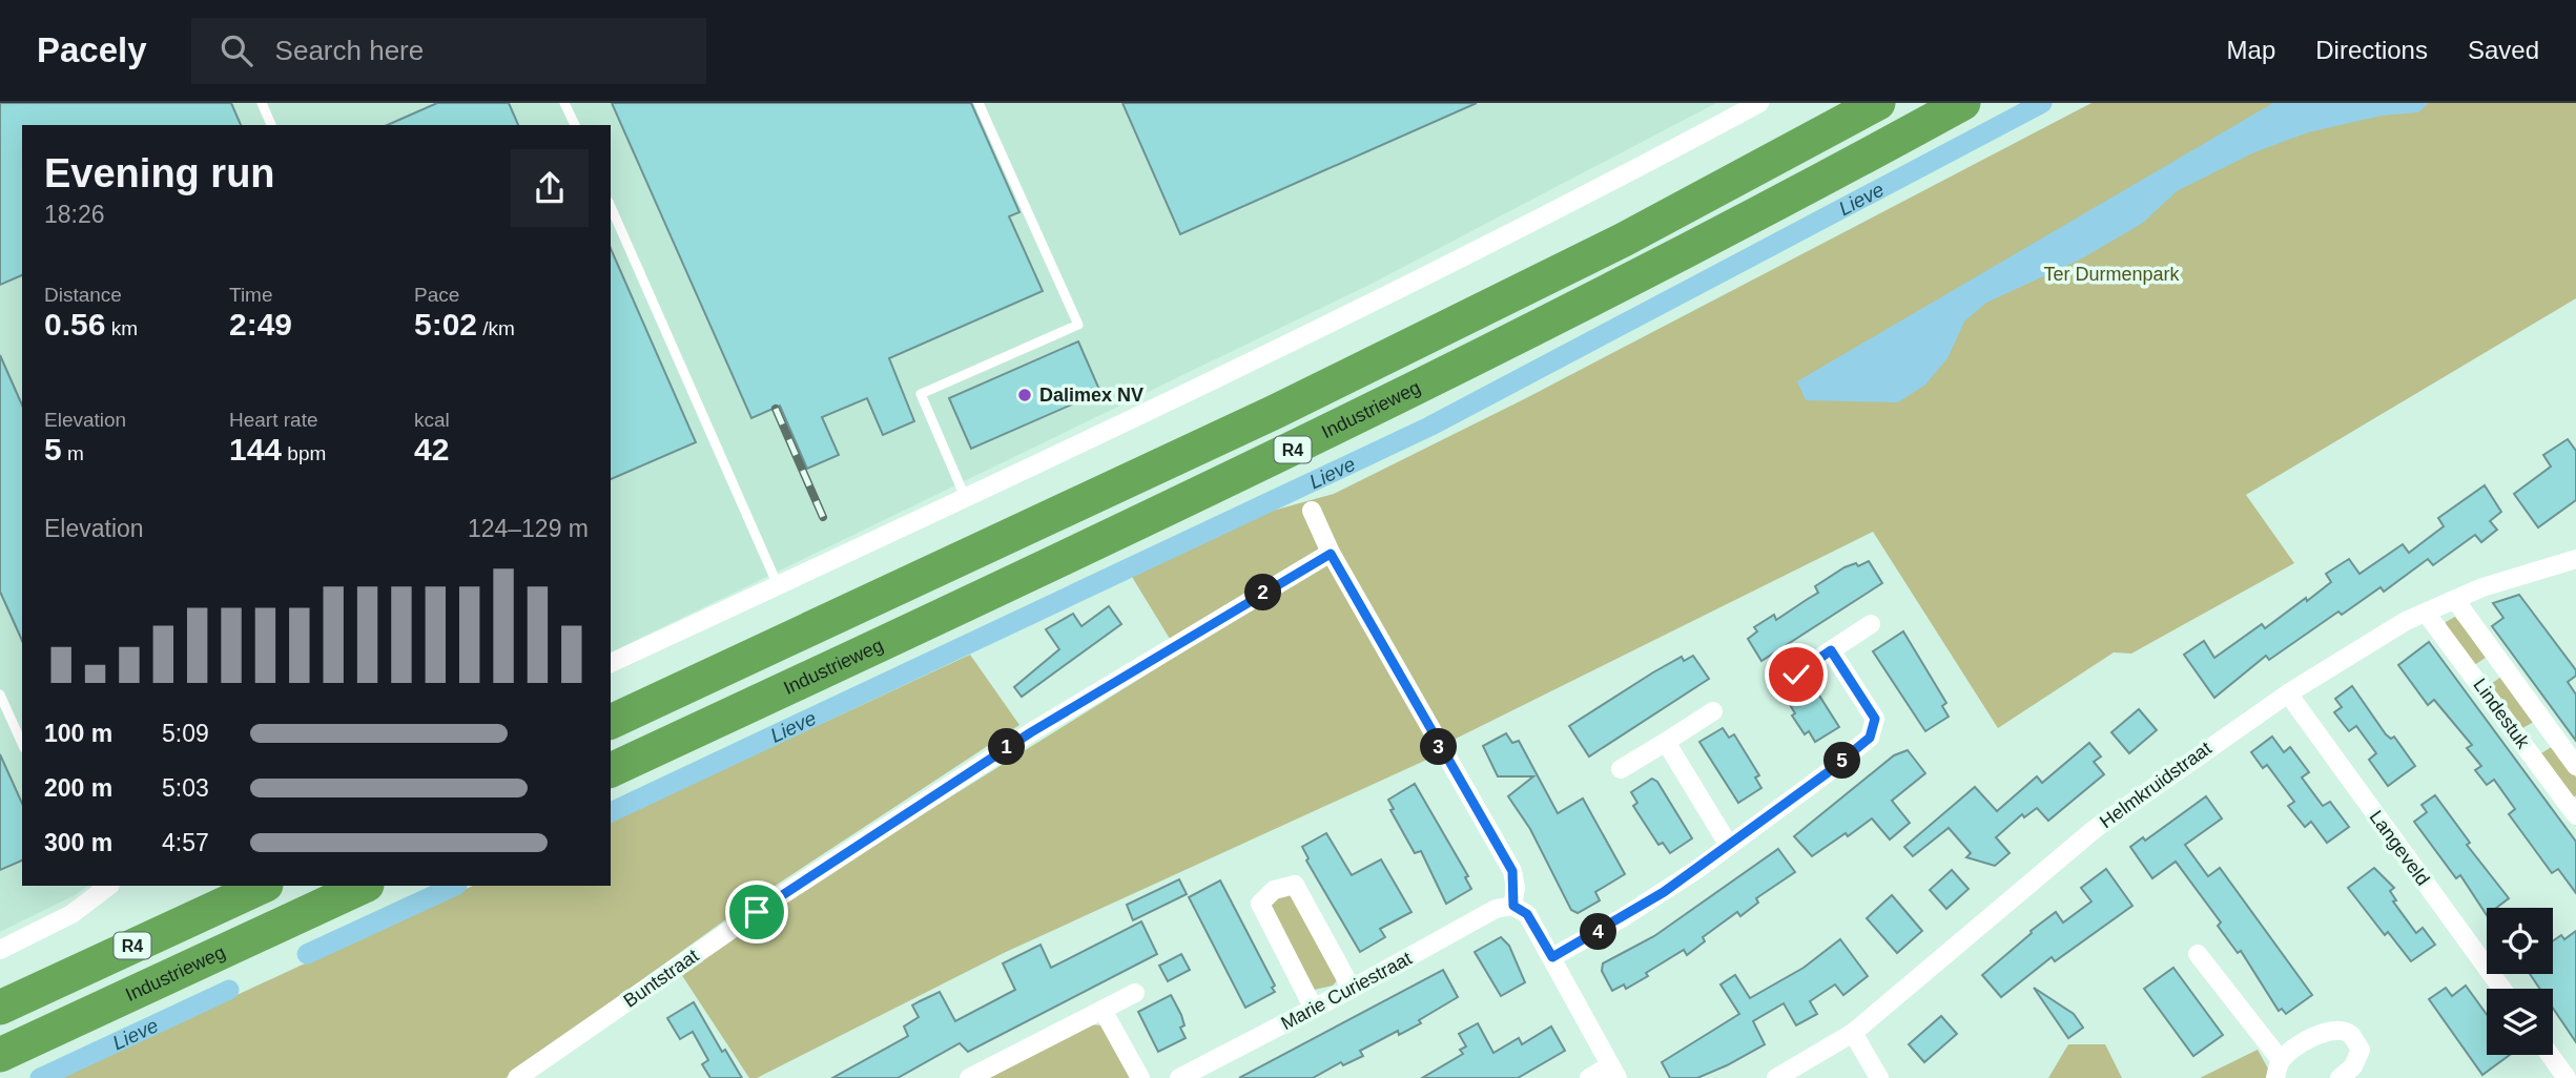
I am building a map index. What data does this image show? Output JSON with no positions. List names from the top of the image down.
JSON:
{
  "streets": {
    "highway": ["Industrieweg", "R4"],
    "street": [
      "Lindestuk",
      "Helmkruidstraat",
      "Langeveld",
      "Buntstraat",
      "Marie Curiestraat"
    ]
  },
  "crossings": [
    ["Lindestuk", "Helmkruidstraat"],
    ["Helmkruidstraat", "Langeveld"]
  ],
  "water": ["Lieve"],
  "parks": ["Ter Durmenpark"],
  "places": ["Dalimex NV"],
  "page": {
    "header": "Pacely",
    "search": "Search here",
    "nav": ["Map", "Directions", "Saved"],
    "heading": ["Evening run", "18:26"],
    "stats": [
      ["Distance", "0.56 km"],
      ["Time", "2:49"],
      ["Pace", "5:02 /km"],
      ["Elevation", "5 m"],
      ["Heart rate", "144 bpm"],
      ["kcal", "42"]
    ],
    "chart": ["Elevation", "124–129 m"],
    "pins": [
      "2",
      "1",
      "3",
      "5",
      "4"
    ],
    "list": [
      {
        "name": "100 m",
        "note": "5:09"
      },
      {
        "name": "200 m",
        "note": "5:03"
      },
      {
        "name": "300 m",
        "note": "4:57"
      }
    ]
  }
}
